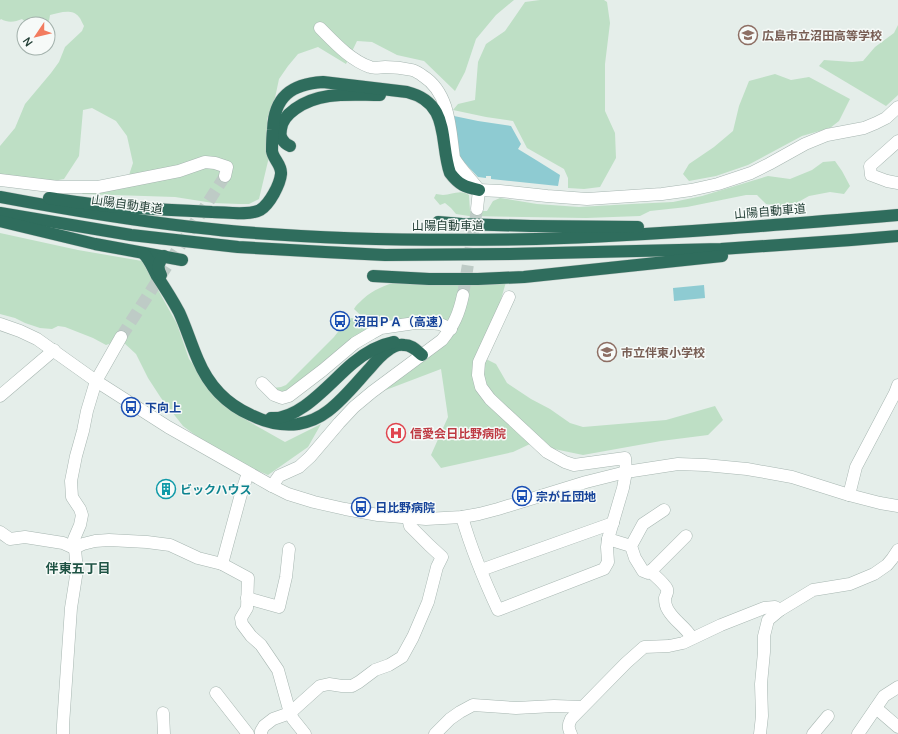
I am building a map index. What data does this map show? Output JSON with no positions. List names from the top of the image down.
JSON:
{
  "streets": {
    "highway": ["山陽自動車道"]
  },
  "districts": ["伴東五丁目"],
  "places": {
    "school or university": ["広島市立沼田高等学校", "市立伴東小学校"],
    "bus stop": [
      "沼田ＰＡ（高速）",
      "下向上",
      "宗が丘団地",
      "日比野病院"
    ],
    "hospital": ["信愛会日比野病院"],
    "building": ["ビックハウス"]
  },
  "north": "bottom left"
}
